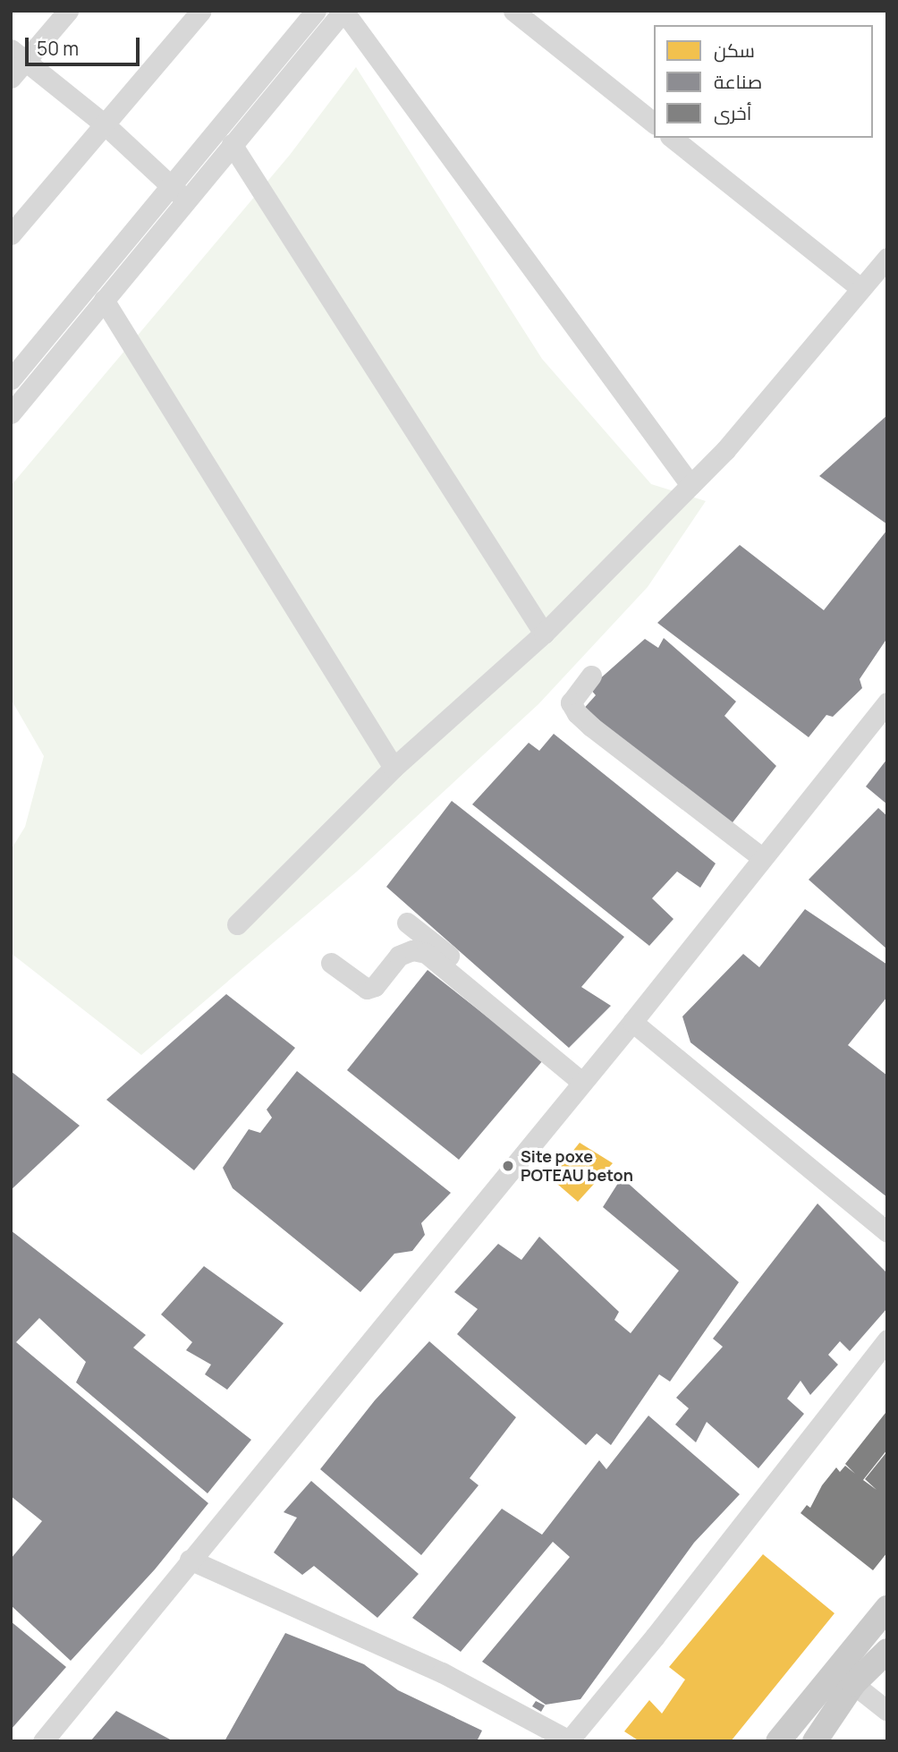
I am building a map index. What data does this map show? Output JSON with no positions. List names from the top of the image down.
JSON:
{
  "places": ["Site poxe POTEAU beton"],
  "legend": ["سكن", "صناعة", "أخرى"],
  "scale_bar": "50 m"
}
